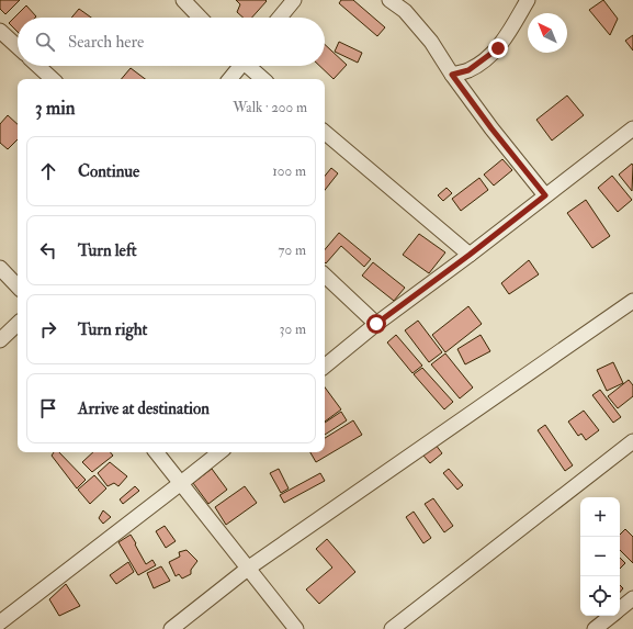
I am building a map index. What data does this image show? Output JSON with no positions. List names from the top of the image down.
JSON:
{
  "north": "top left",
  "page": {
    "search": "Search here",
    "heading": ["3 min", "Walk · 200 m"],
    "list": [
      ["Continue", "100 m"],
      ["Turn left", "70 m"],
      ["Turn right", "30 m"],
      "Arrive at destination"
    ],
    "map_buttons": ["+", "−"]
  }
}
